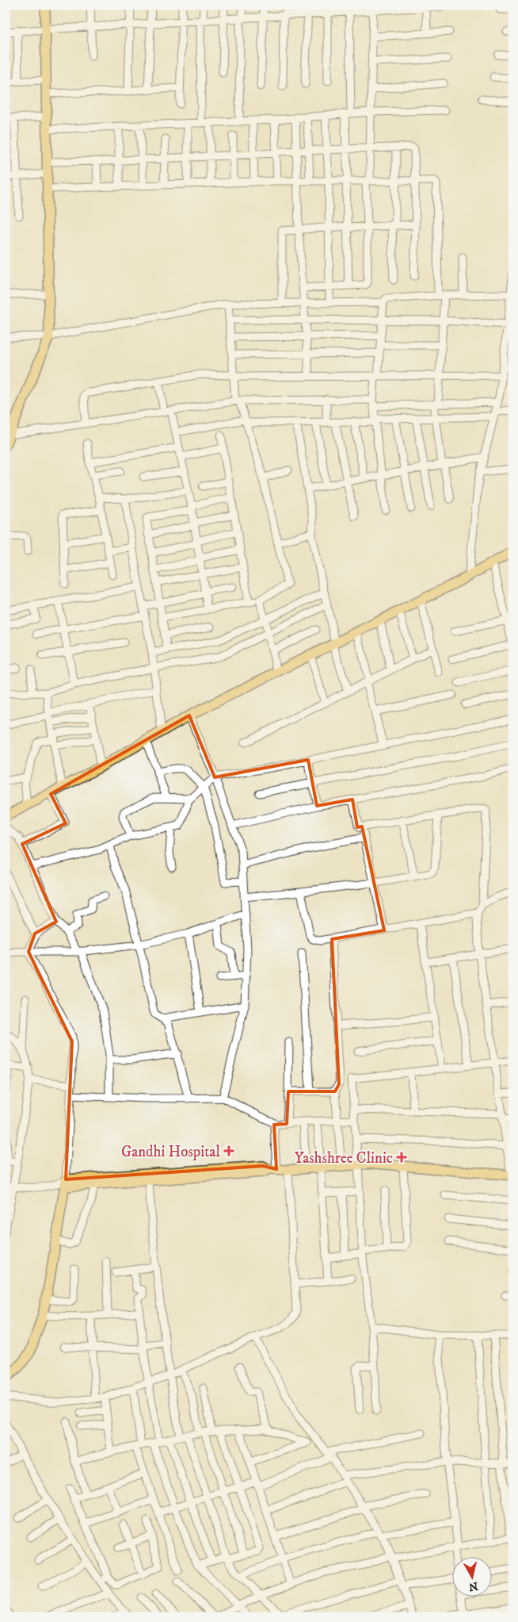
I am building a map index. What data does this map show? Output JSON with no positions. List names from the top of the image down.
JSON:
{
  "places": {
    "health": ["Gandhi Hospital", "Yashshree Clinic"]
  },
  "north": "bottom"
}
